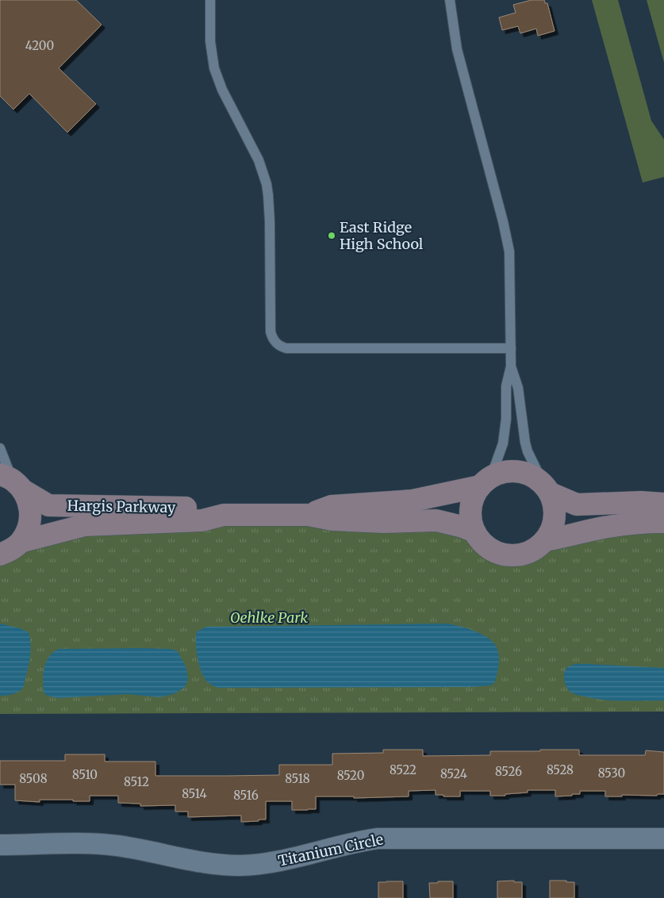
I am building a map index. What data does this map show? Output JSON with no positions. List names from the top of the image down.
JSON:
{
  "streets": {
    "street": ["Hargis Parkway", "Titanium Circle"]
  },
  "parks": ["Oehlke Park"],
  "places": ["East Ridge High School"],
  "house_numbers": [
    "4200",
    "8522",
    "8528",
    "8526",
    "8530",
    "8524",
    "8510",
    "8520",
    "8508",
    "8518",
    "8512",
    "8514",
    "8516"
  ]
}
